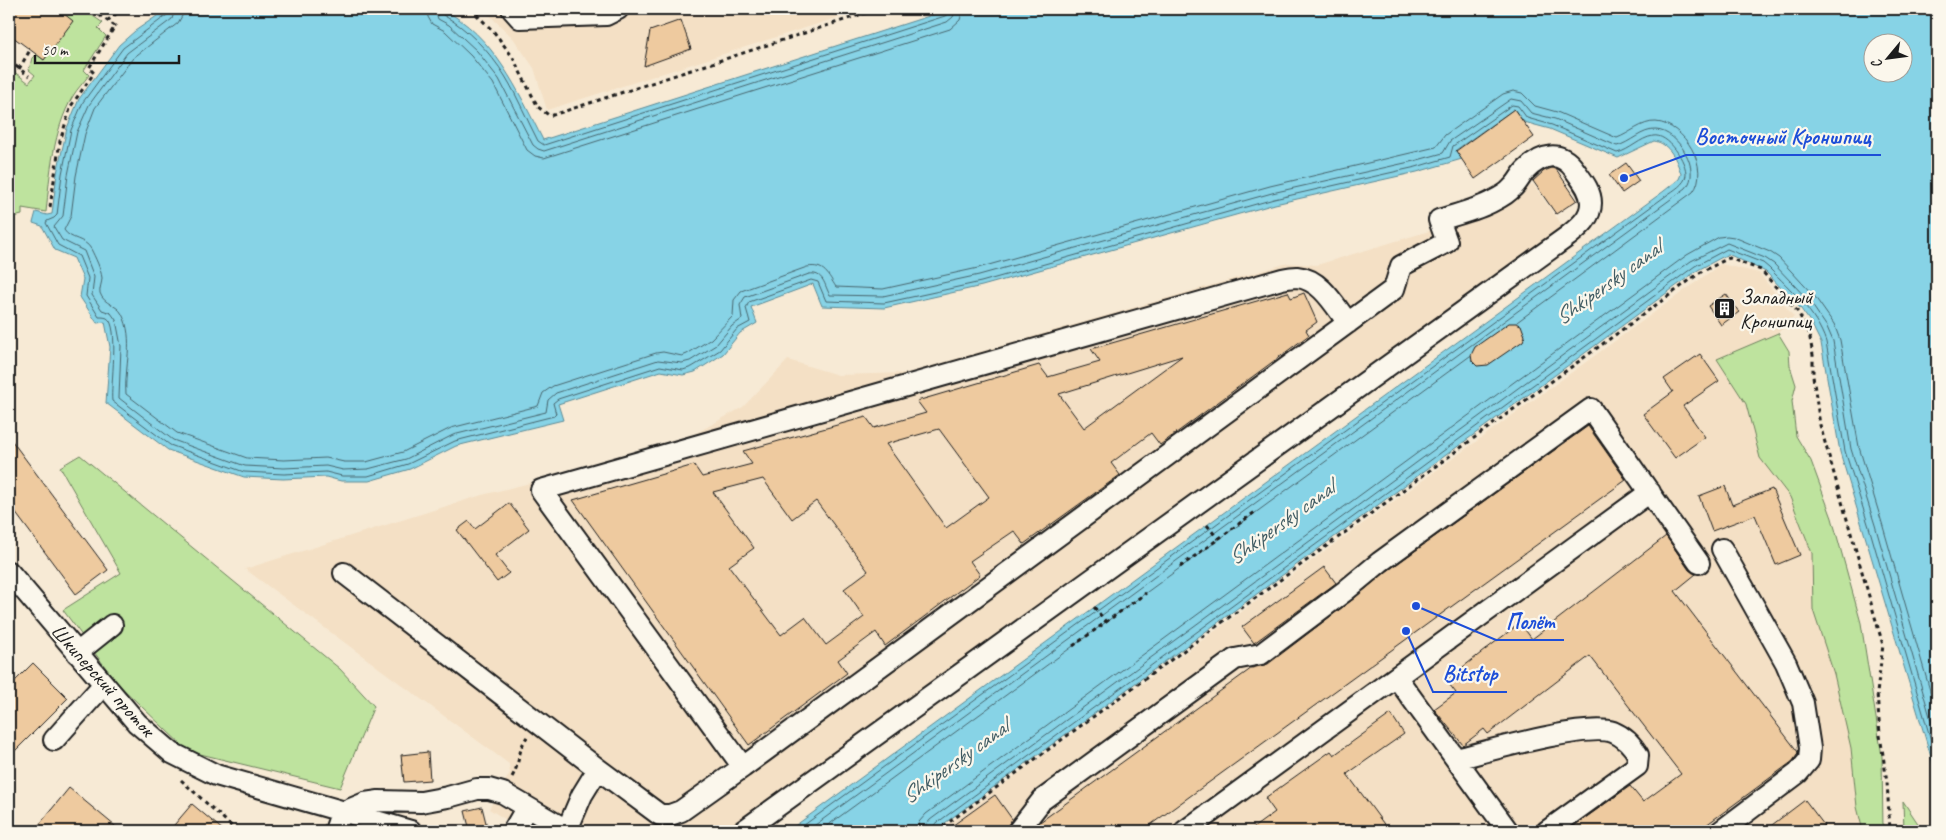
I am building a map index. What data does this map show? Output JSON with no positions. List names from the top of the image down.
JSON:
{
  "streets": {
    "street": ["Шкиперский проток"]
  },
  "water": ["Shkipersky canal"],
  "places": {
    "other": ["Восточный Кроншпиц", "Полёт", "Bitstop"],
    "building": ["Западный Кроншпиц"]
  },
  "scale_bar": "50 m",
  "north": "bottom left"
}
